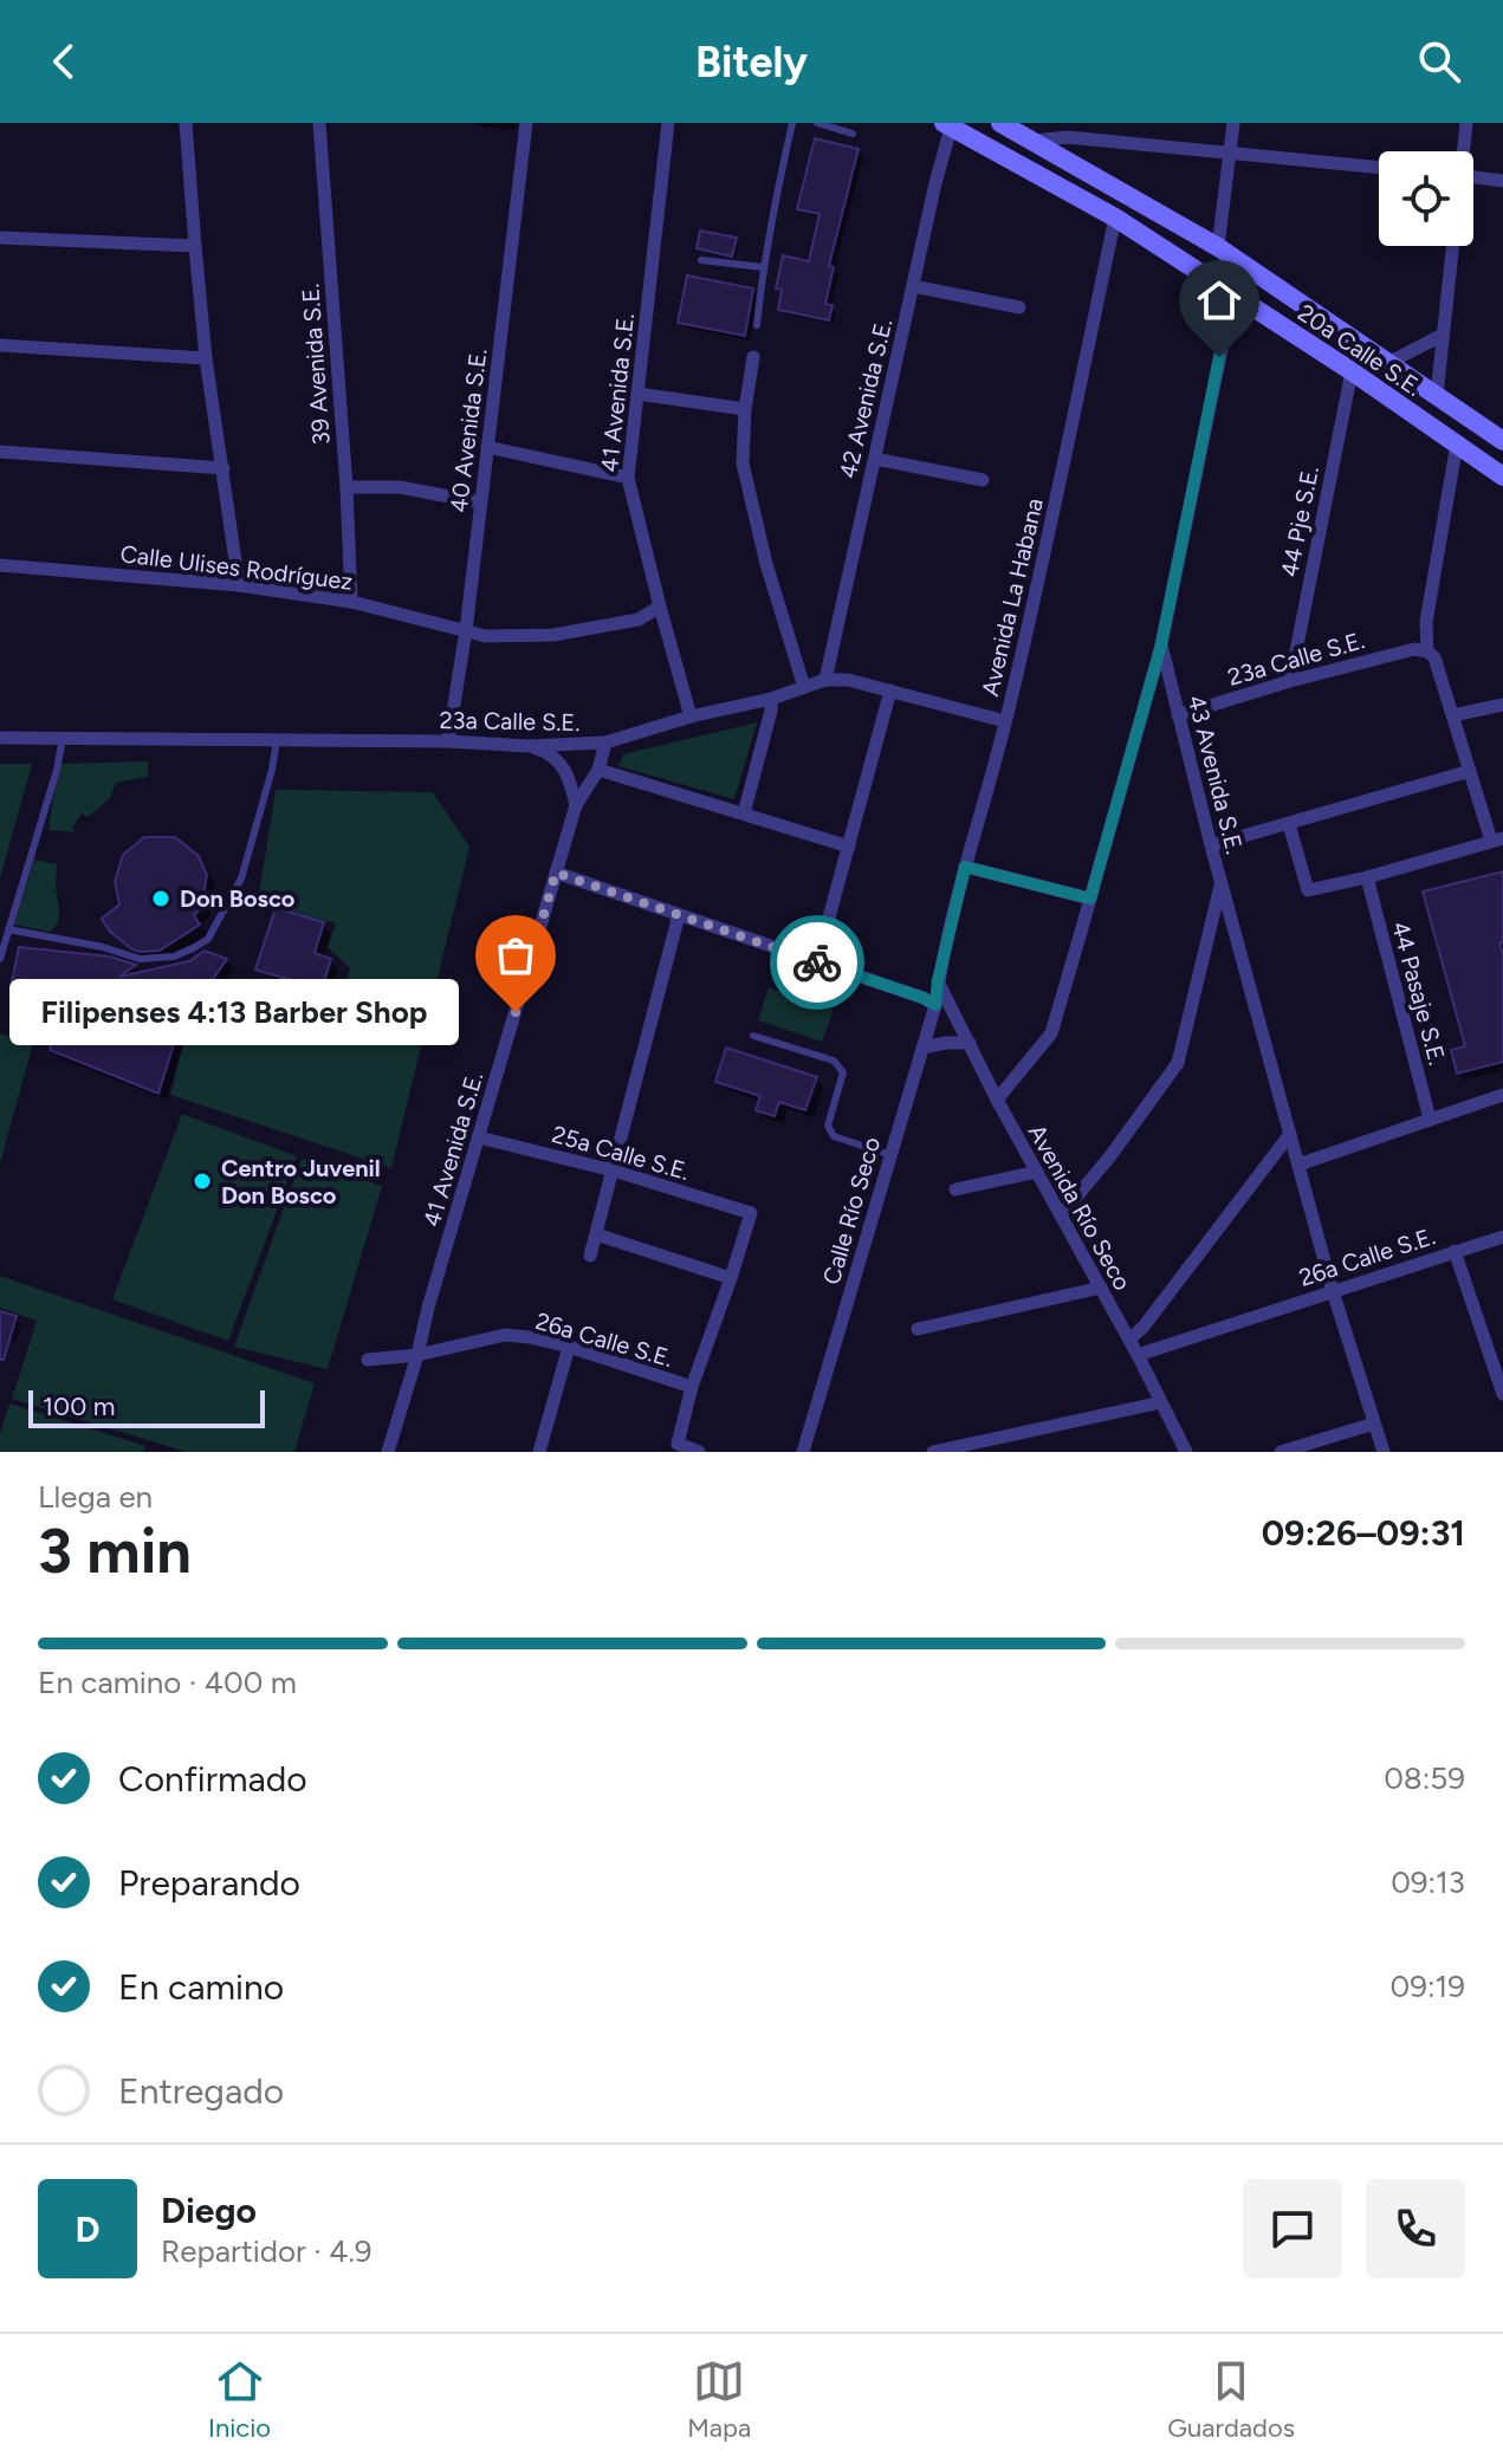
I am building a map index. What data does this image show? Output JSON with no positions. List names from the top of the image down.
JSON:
{
  "streets": {
    "street": [
      "20a Calle S.E.",
      "39 Avenida S.E.",
      "41 Avenida S.E.",
      "42 Avenida S.E.",
      "40 Avenida S.E.",
      "44 Pje S.E.",
      "Calle Ulises Rodríguez",
      "Avenida La Habana",
      "23a Calle S.E.",
      "43 Avenida S.E.",
      "44 Pasaje S.E.",
      "25a Calle S.E.",
      "Avenida Río Seco",
      "Calle Río Seco",
      "26a Calle S.E."
    ]
  },
  "crossings": [
    ["20a Calle S.E.", "42 Avenida S.E."],
    ["20a Calle S.E.", "44 Pje S.E."],
    ["20a Calle S.E.", "Avenida La Habana"],
    ["20a Calle S.E.", "43 Avenida S.E."],
    ["39 Avenida S.E.", "Calle Ulises Rodríguez"],
    ["41 Avenida S.E.", "Calle Ulises Rodríguez"],
    ["41 Avenida S.E.", "23a Calle S.E."],
    ["41 Avenida S.E.", "25a Calle S.E."],
    ["41 Avenida S.E.", "26a Calle S.E."],
    ["42 Avenida S.E.", "23a Calle S.E."],
    ["40 Avenida S.E.", "Calle Ulises Rodríguez"],
    ["40 Avenida S.E.", "23a Calle S.E."],
    ["44 Pje S.E.", "23a Calle S.E."],
    ["Avenida La Habana", "23a Calle S.E."],
    ["Avenida La Habana", "Avenida Río Seco"],
    ["Avenida La Habana", "Calle Río Seco"],
    ["23a Calle S.E.", "43 Avenida S.E."],
    ["43 Avenida S.E.", "26a Calle S.E."],
    ["Avenida Río Seco", "Calle Río Seco"],
    ["Avenida Río Seco", "26a Calle S.E."]
  ],
  "places": ["Don Bosco", "Filipenses 4:13 Barber Shop", "Centro Juvenil Don Bosco"],
  "scale_bar": "100 m",
  "page": {
    "header": "Bitely",
    "bubble": "Filipenses 4:13 Barber Shop",
    "scale": "100 m",
    "heading": ["3 min", "Llega en", "09:26–09:31"],
    "panel": ["Diego", "Repartidor · 4.9"],
    "bar": "En camino · 400 m",
    "list": [
      ["Confirmado", "08:59"],
      ["Preparando", "09:13"],
      ["En camino", "09:19"],
      "Entregado"
    ],
    "round": "D",
    "tabs": ["Inicio", "Mapa", "Guardados"]
  }
}
